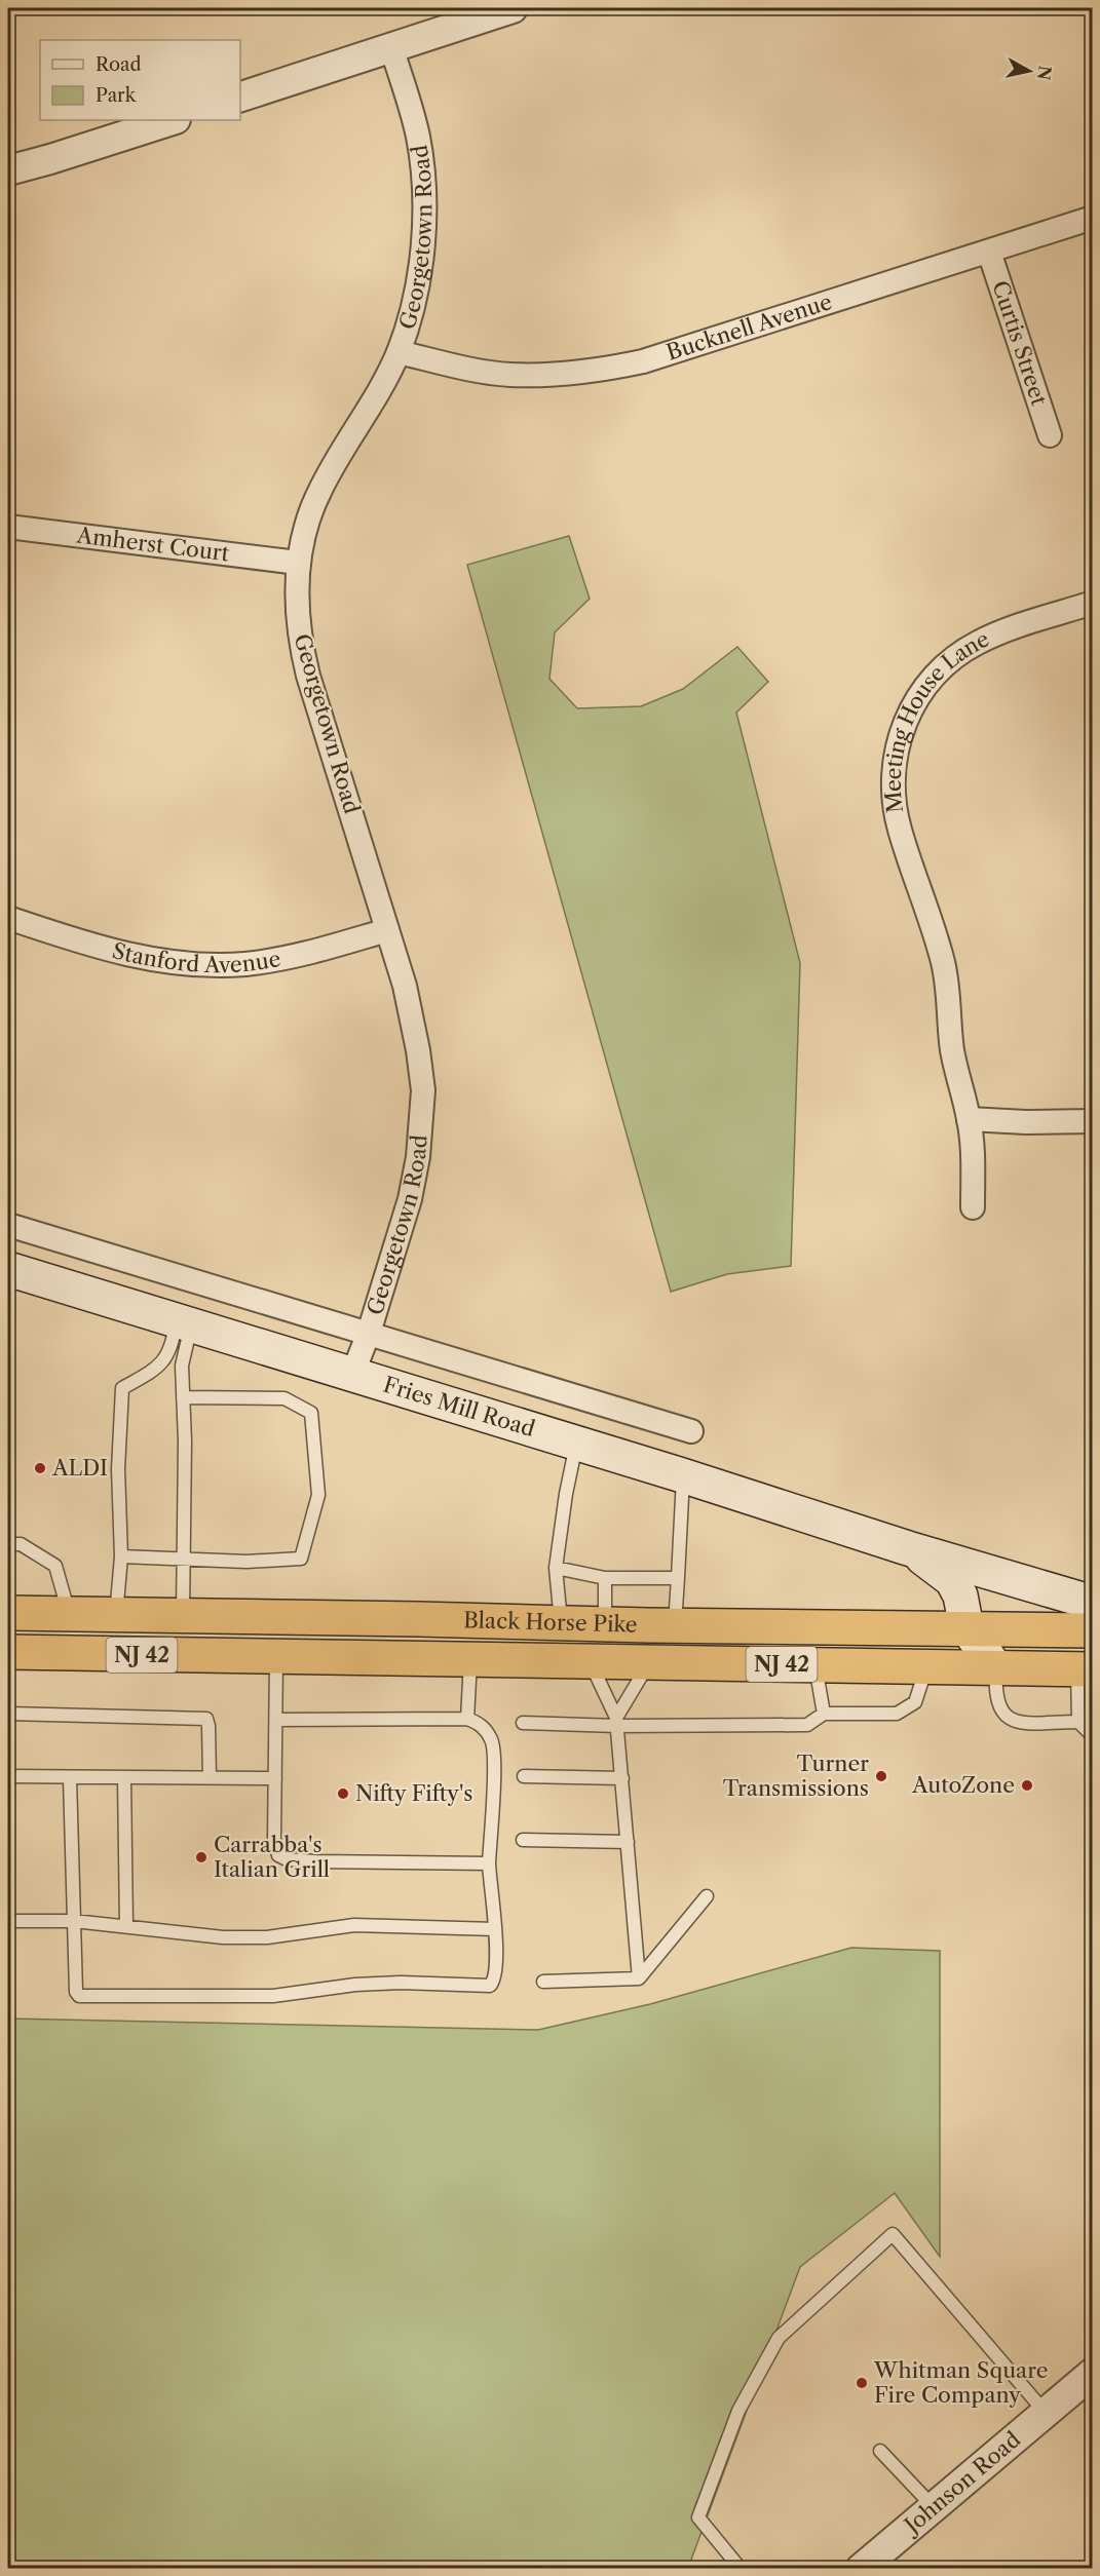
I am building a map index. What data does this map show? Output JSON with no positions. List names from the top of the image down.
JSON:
{
  "streets": {
    "highway": ["Black Horse Pike", "NJ 42"],
    "main road": ["Fries Mill Road"],
    "street": [
      "Georgetown Road",
      "Bucknell Avenue",
      "Curtis Street",
      "Amherst Court",
      "Meeting House Lane",
      "Stanford Avenue",
      "Johnson Road"
    ]
  },
  "crossings": [
    ["Georgetown Road", "Bucknell Avenue"],
    ["Georgetown Road", "Amherst Court"],
    ["Georgetown Road", "Stanford Avenue"],
    ["Georgetown Road", "Fries Mill Road"],
    ["Bucknell Avenue", "Curtis Street"],
    ["Fries Mill Road", "Black Horse Pike"]
  ],
  "places": [
    "ALDI",
    "Turner Transmissions",
    "AutoZone",
    "Nifty Fifty's",
    "Carrabba's Italian Grill",
    "Whitman Square Fire Company"
  ],
  "legend": ["Road", "Park"],
  "north": "right"
}
